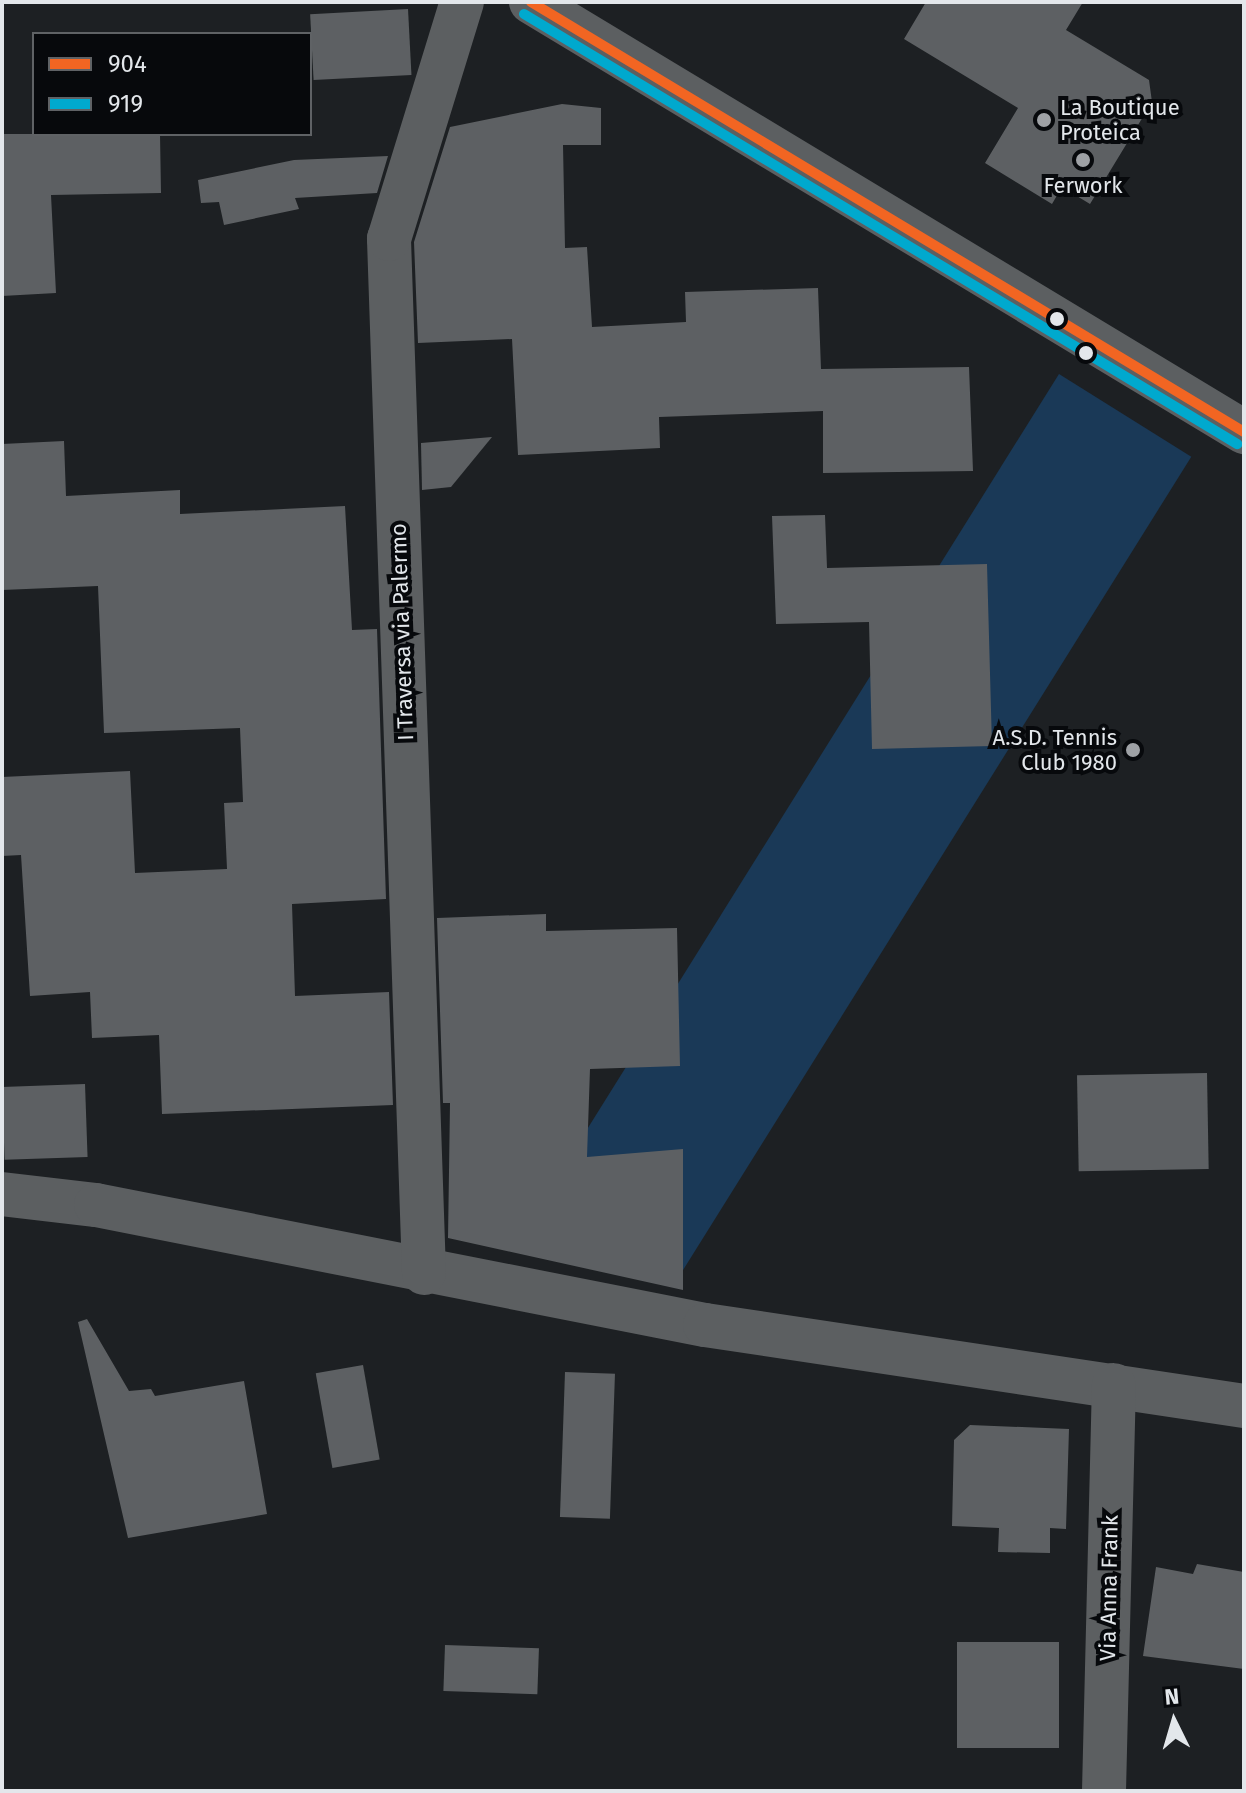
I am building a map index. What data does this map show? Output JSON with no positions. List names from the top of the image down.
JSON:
{
  "streets": {
    "street": ["I Traversa via Palermo", "Via Anna Frank"]
  },
  "places": ["La Boutique Proteica", "Ferwork", "A.S.D. Tennis Club 1980"],
  "lines": ["transit line 904", "transit line 919"],
  "legend": ["904", "919"],
  "north": "top"
}
